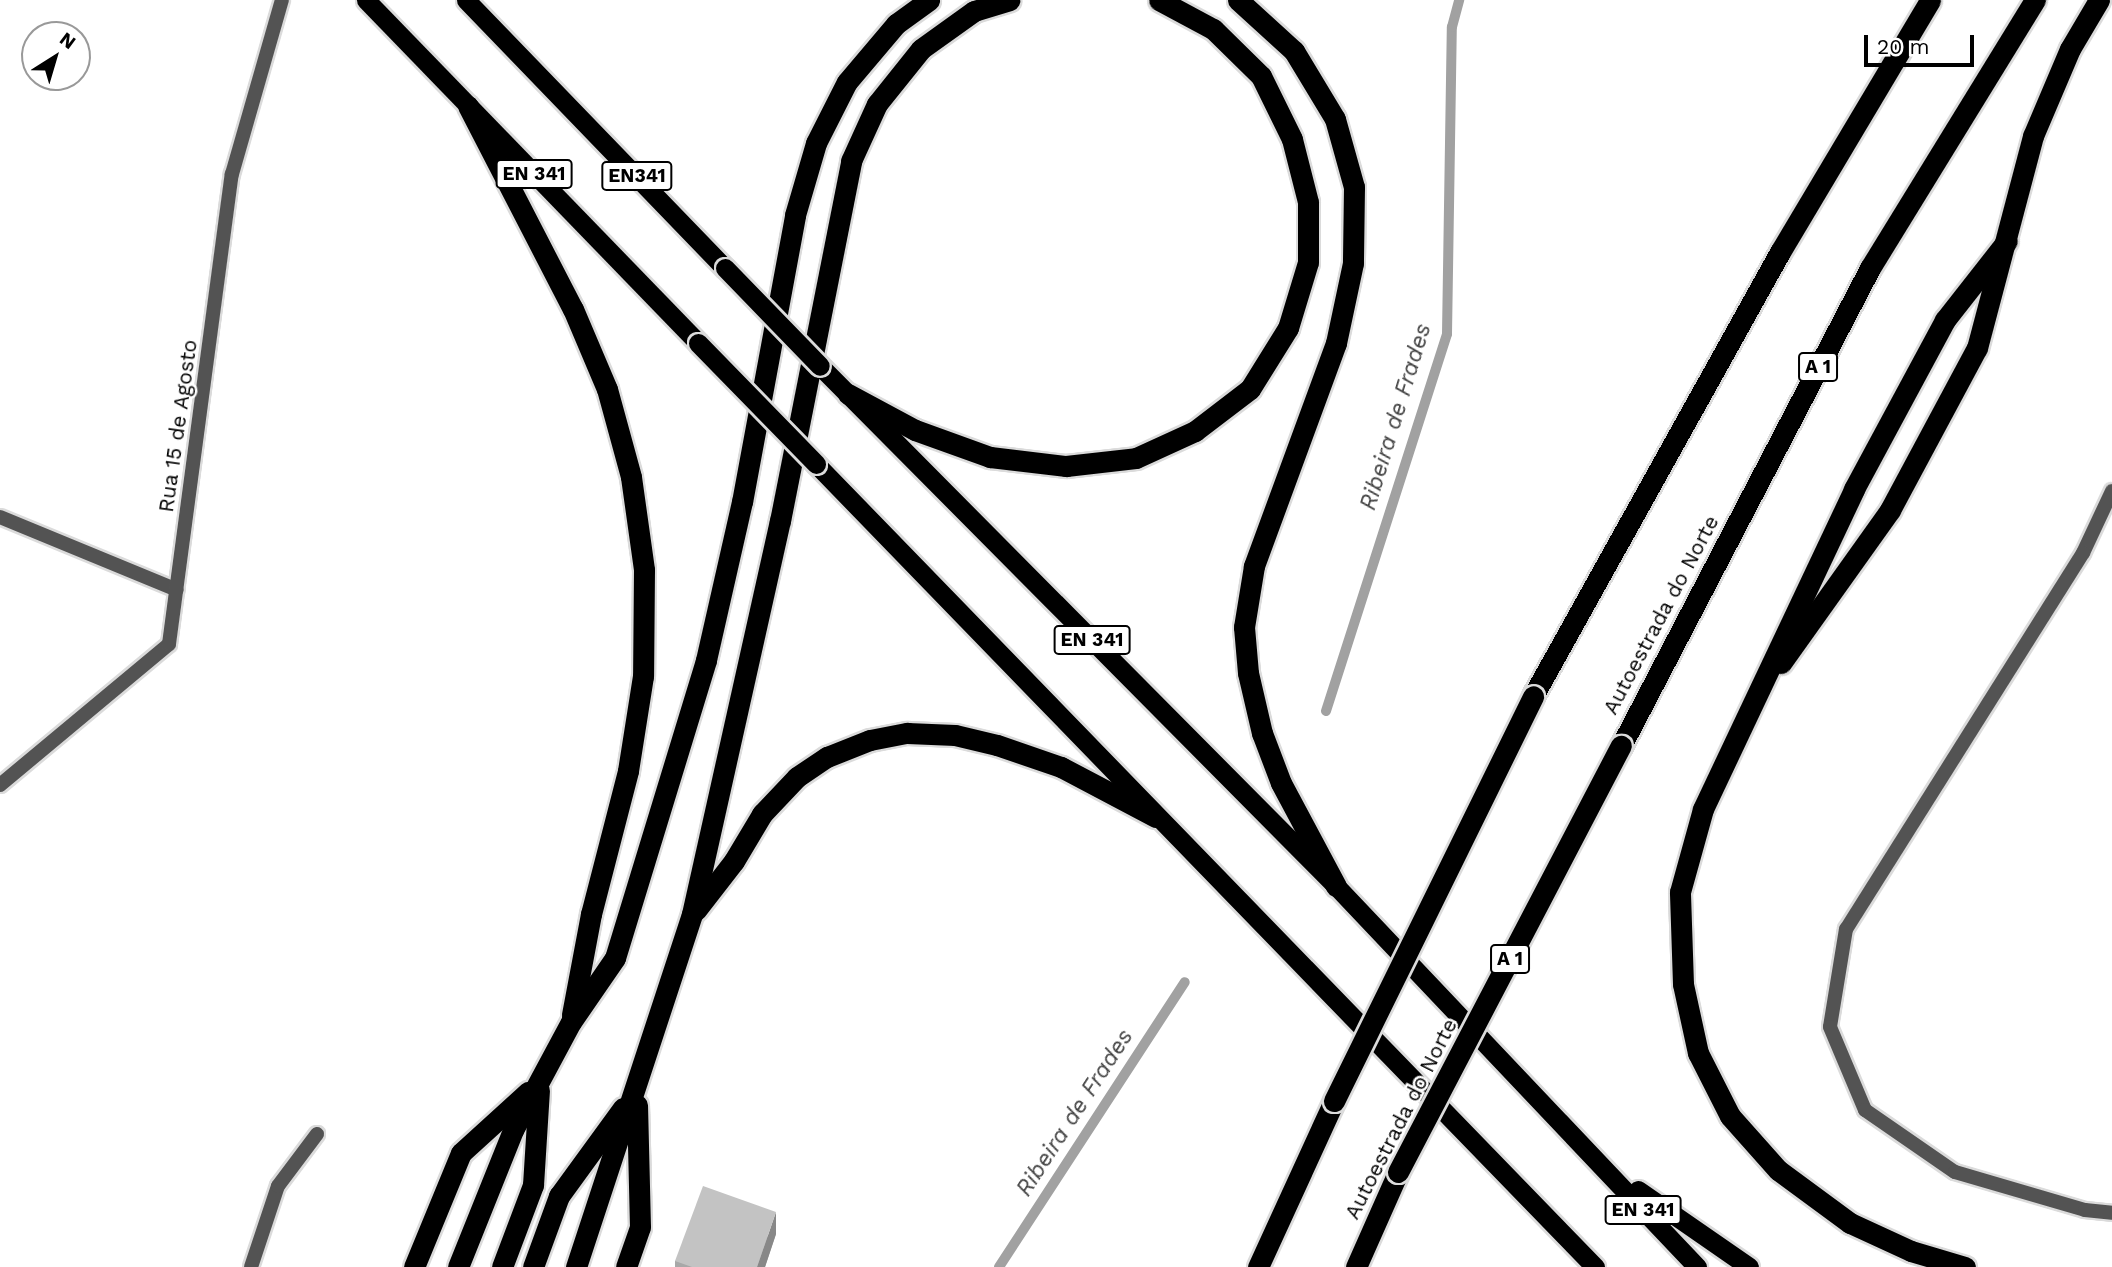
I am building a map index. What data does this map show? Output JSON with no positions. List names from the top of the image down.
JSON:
{
  "streets": {
    "highway": [
      "EN 341",
      "EN341",
      "A 1",
      "Autoestrada do Norte"
    ],
    "street": ["Rua 15 de Agosto"]
  },
  "crossings": [
    ["EN 341", "EN341"]
  ],
  "water": ["Ribeira de Frades"],
  "scale_bar": "20 m",
  "north": "top right"
}
